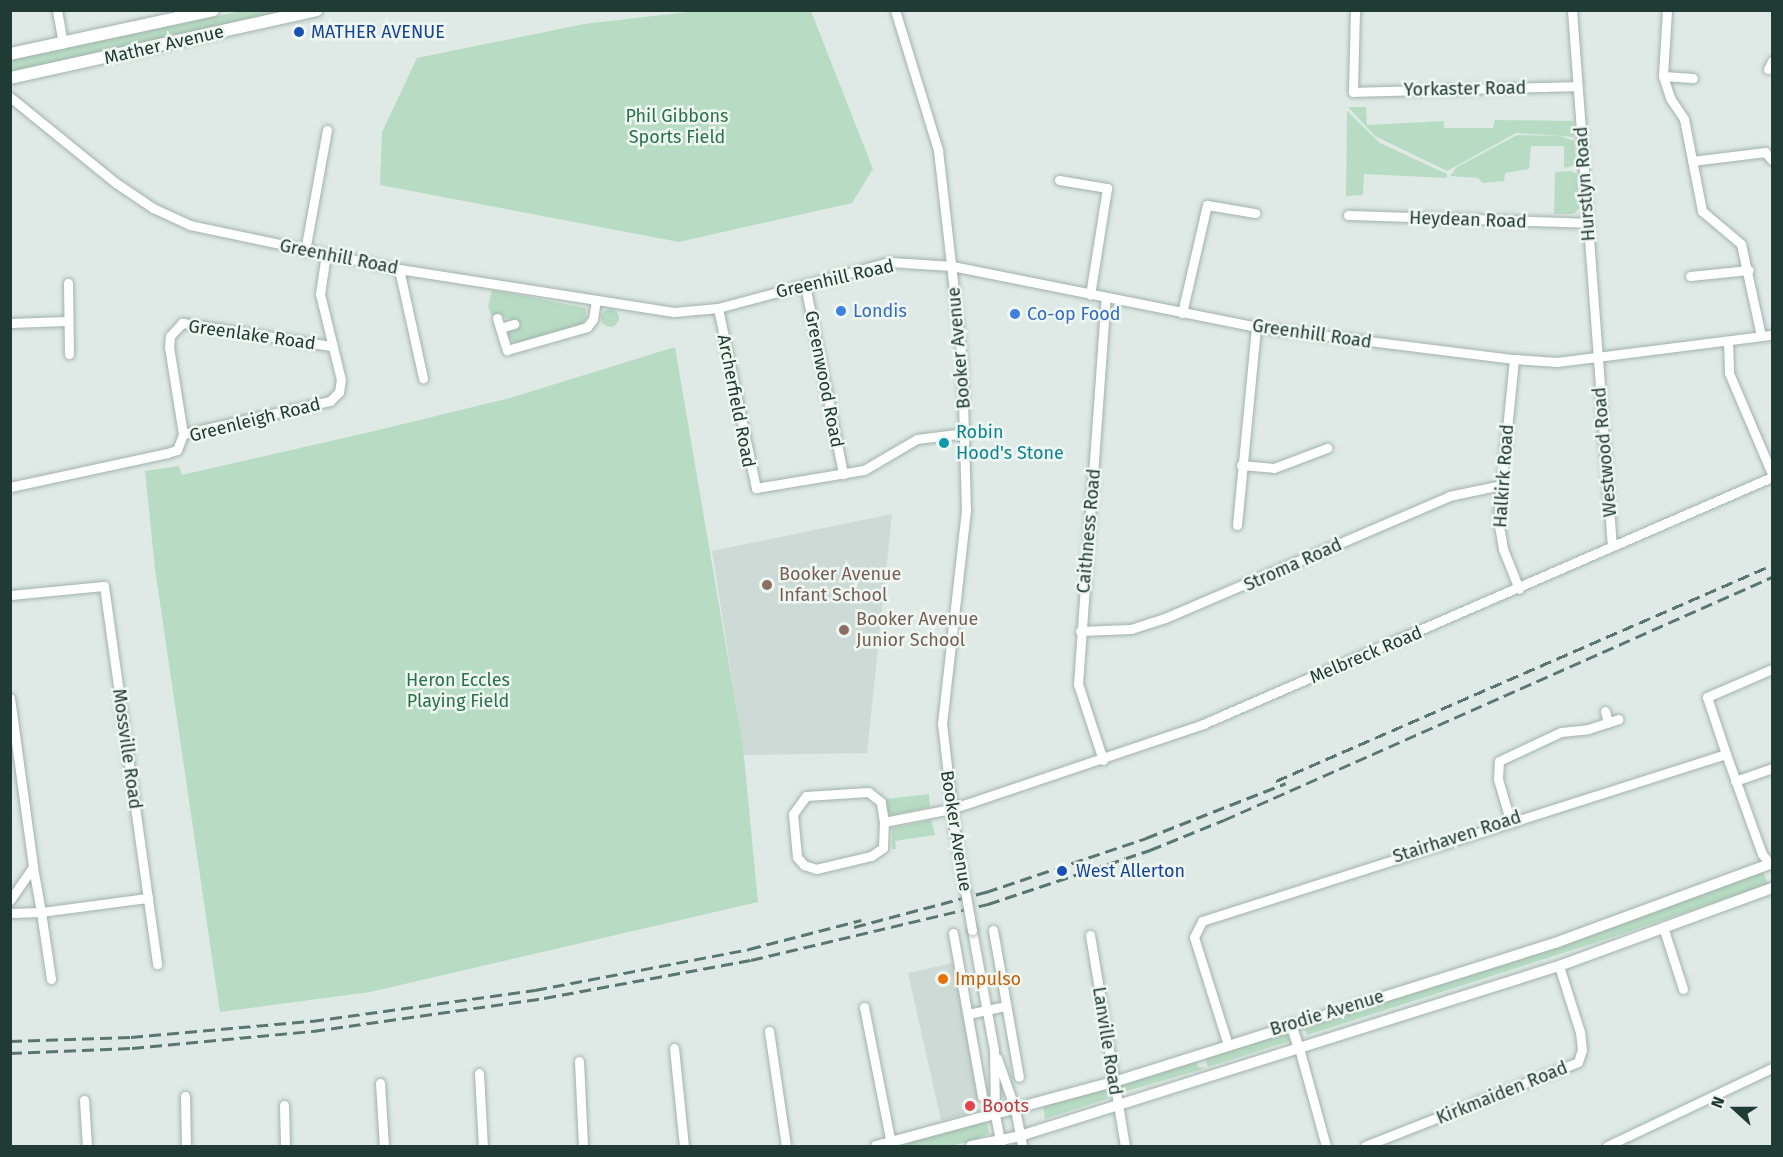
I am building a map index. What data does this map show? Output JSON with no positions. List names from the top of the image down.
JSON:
{
  "streets": {
    "main road": ["Mather Avenue"],
    "street": [
      "Yorkaster Road",
      "Hurstlyn Road",
      "Heydean Road",
      "Greenhill Road",
      "Greenlake Road",
      "Booker Avenue",
      "Greenwood Road",
      "Archerfield Road",
      "Greenleigh Road",
      "Westwood Road",
      "Halkirk Road",
      "Caithness Road",
      "Stroma Road",
      "Melbreck Road",
      "Mossville Road",
      "Stairhaven Road",
      "Brodie Avenue",
      "Lanville Road",
      "Kirkmaiden Road"
    ]
  },
  "crossings": [
    ["Yorkaster Road", "Hurstlyn Road"],
    ["Hurstlyn Road", "Heydean Road"],
    ["Hurstlyn Road", "Greenhill Road"],
    ["Hurstlyn Road", "Westwood Road"],
    ["Greenhill Road", "Booker Avenue"],
    ["Greenhill Road", "Greenwood Road"],
    ["Greenhill Road", "Archerfield Road"],
    ["Greenhill Road", "Greenleigh Road"],
    ["Greenhill Road", "Westwood Road"],
    ["Greenhill Road", "Halkirk Road"],
    ["Greenhill Road", "Caithness Road"],
    ["Greenlake Road", "Greenleigh Road"],
    ["Booker Avenue", "Archerfield Road"],
    ["Booker Avenue", "Melbreck Road"],
    ["Booker Avenue", "Brodie Avenue"],
    ["Greenwood Road", "Archerfield Road"],
    ["Westwood Road", "Melbreck Road"],
    ["Halkirk Road", "Stroma Road"],
    ["Halkirk Road", "Melbreck Road"],
    ["Caithness Road", "Stroma Road"],
    ["Caithness Road", "Melbreck Road"],
    ["Stairhaven Road", "Brodie Avenue"],
    ["Brodie Avenue", "Lanville Road"],
    ["Brodie Avenue", "Kirkmaiden Road"]
  ],
  "parks": ["Phil Gibbons Sports Field", "Heron Eccles Playing Field"],
  "places": [
    "MATHER AVENUE",
    "Londis",
    "Co-op Food",
    "Robin Hood's Stone",
    "Booker Avenue Infant School",
    "Booker Avenue Junior School",
    "West Allerton",
    "Impulso",
    "Boots"
  ],
  "north": "left"
}
